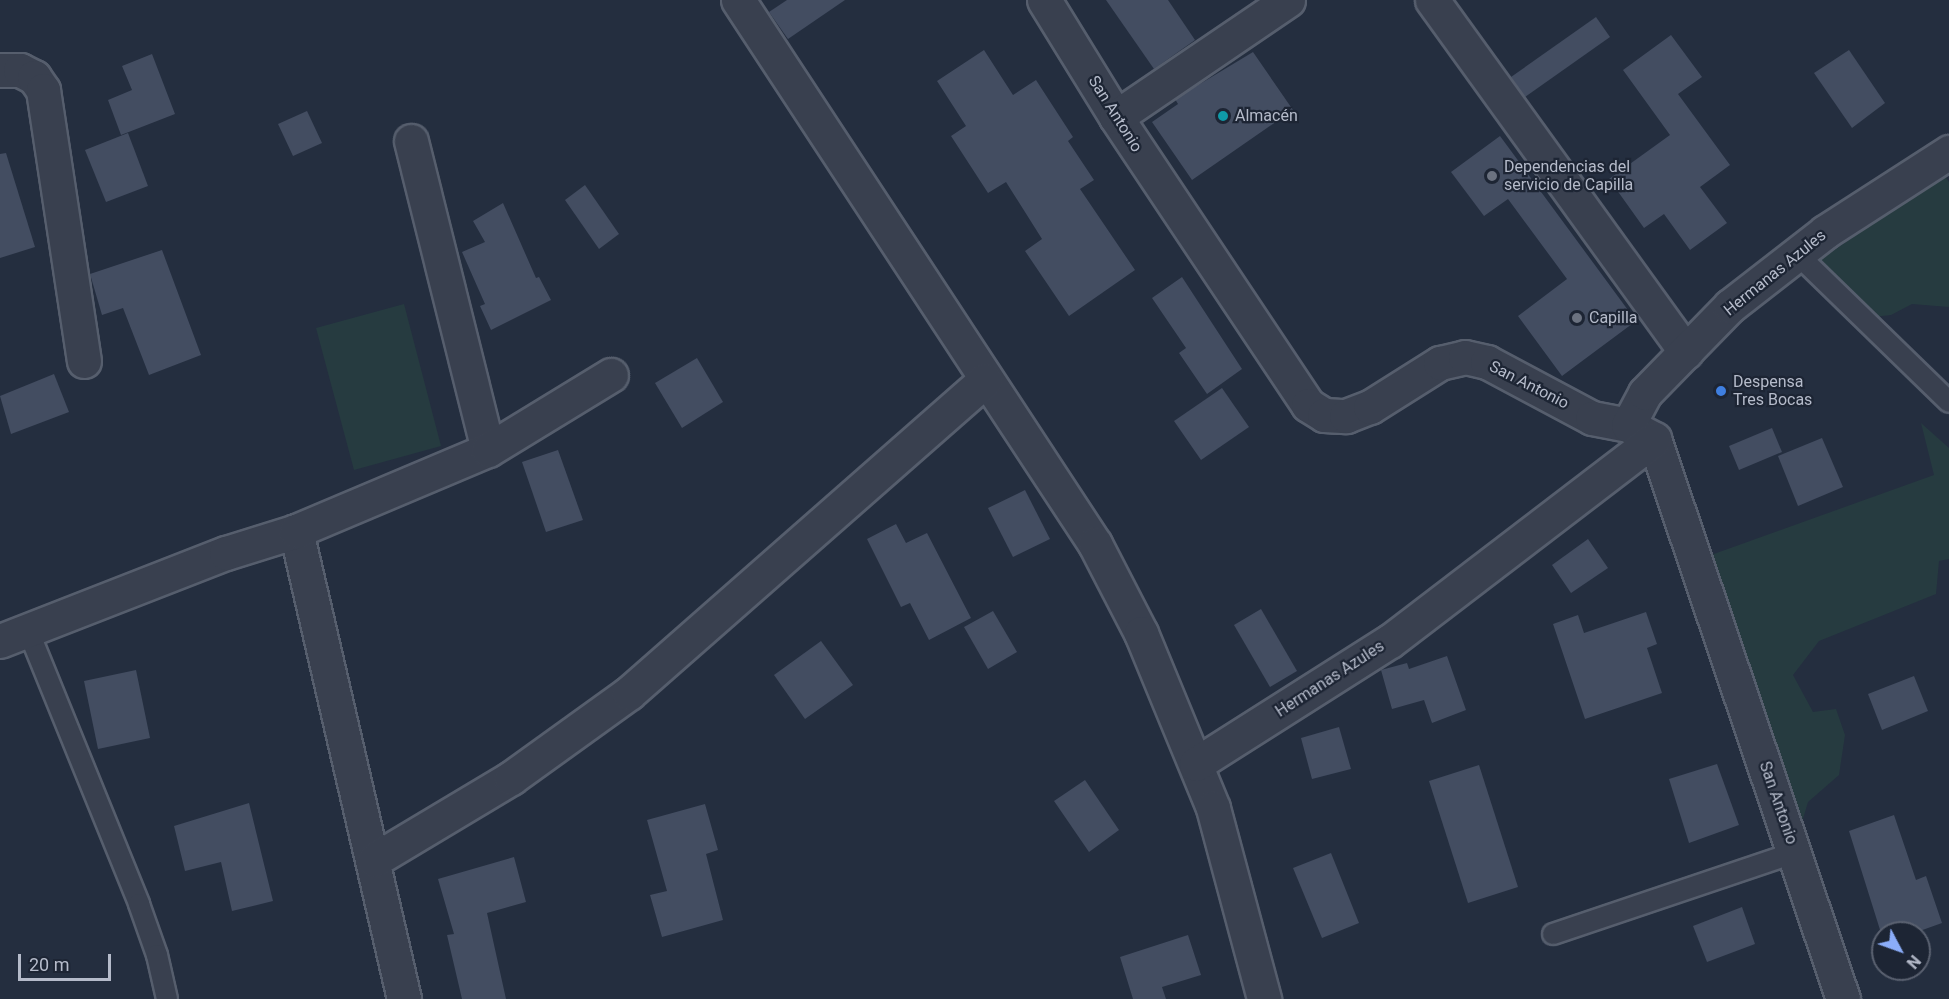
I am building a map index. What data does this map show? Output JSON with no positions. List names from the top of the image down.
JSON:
{
  "streets": {
    "street": ["San Antonio", "Hermanas Azules"]
  },
  "crossings": [
    ["San Antonio", "Hermanas Azules"]
  ],
  "places": [
    "Almacén",
    "Dependencias del servicio de Capilla",
    "Capilla",
    "Despensa Tres Bocas"
  ],
  "scale_bar": "20 m",
  "north": "bottom right"
}
